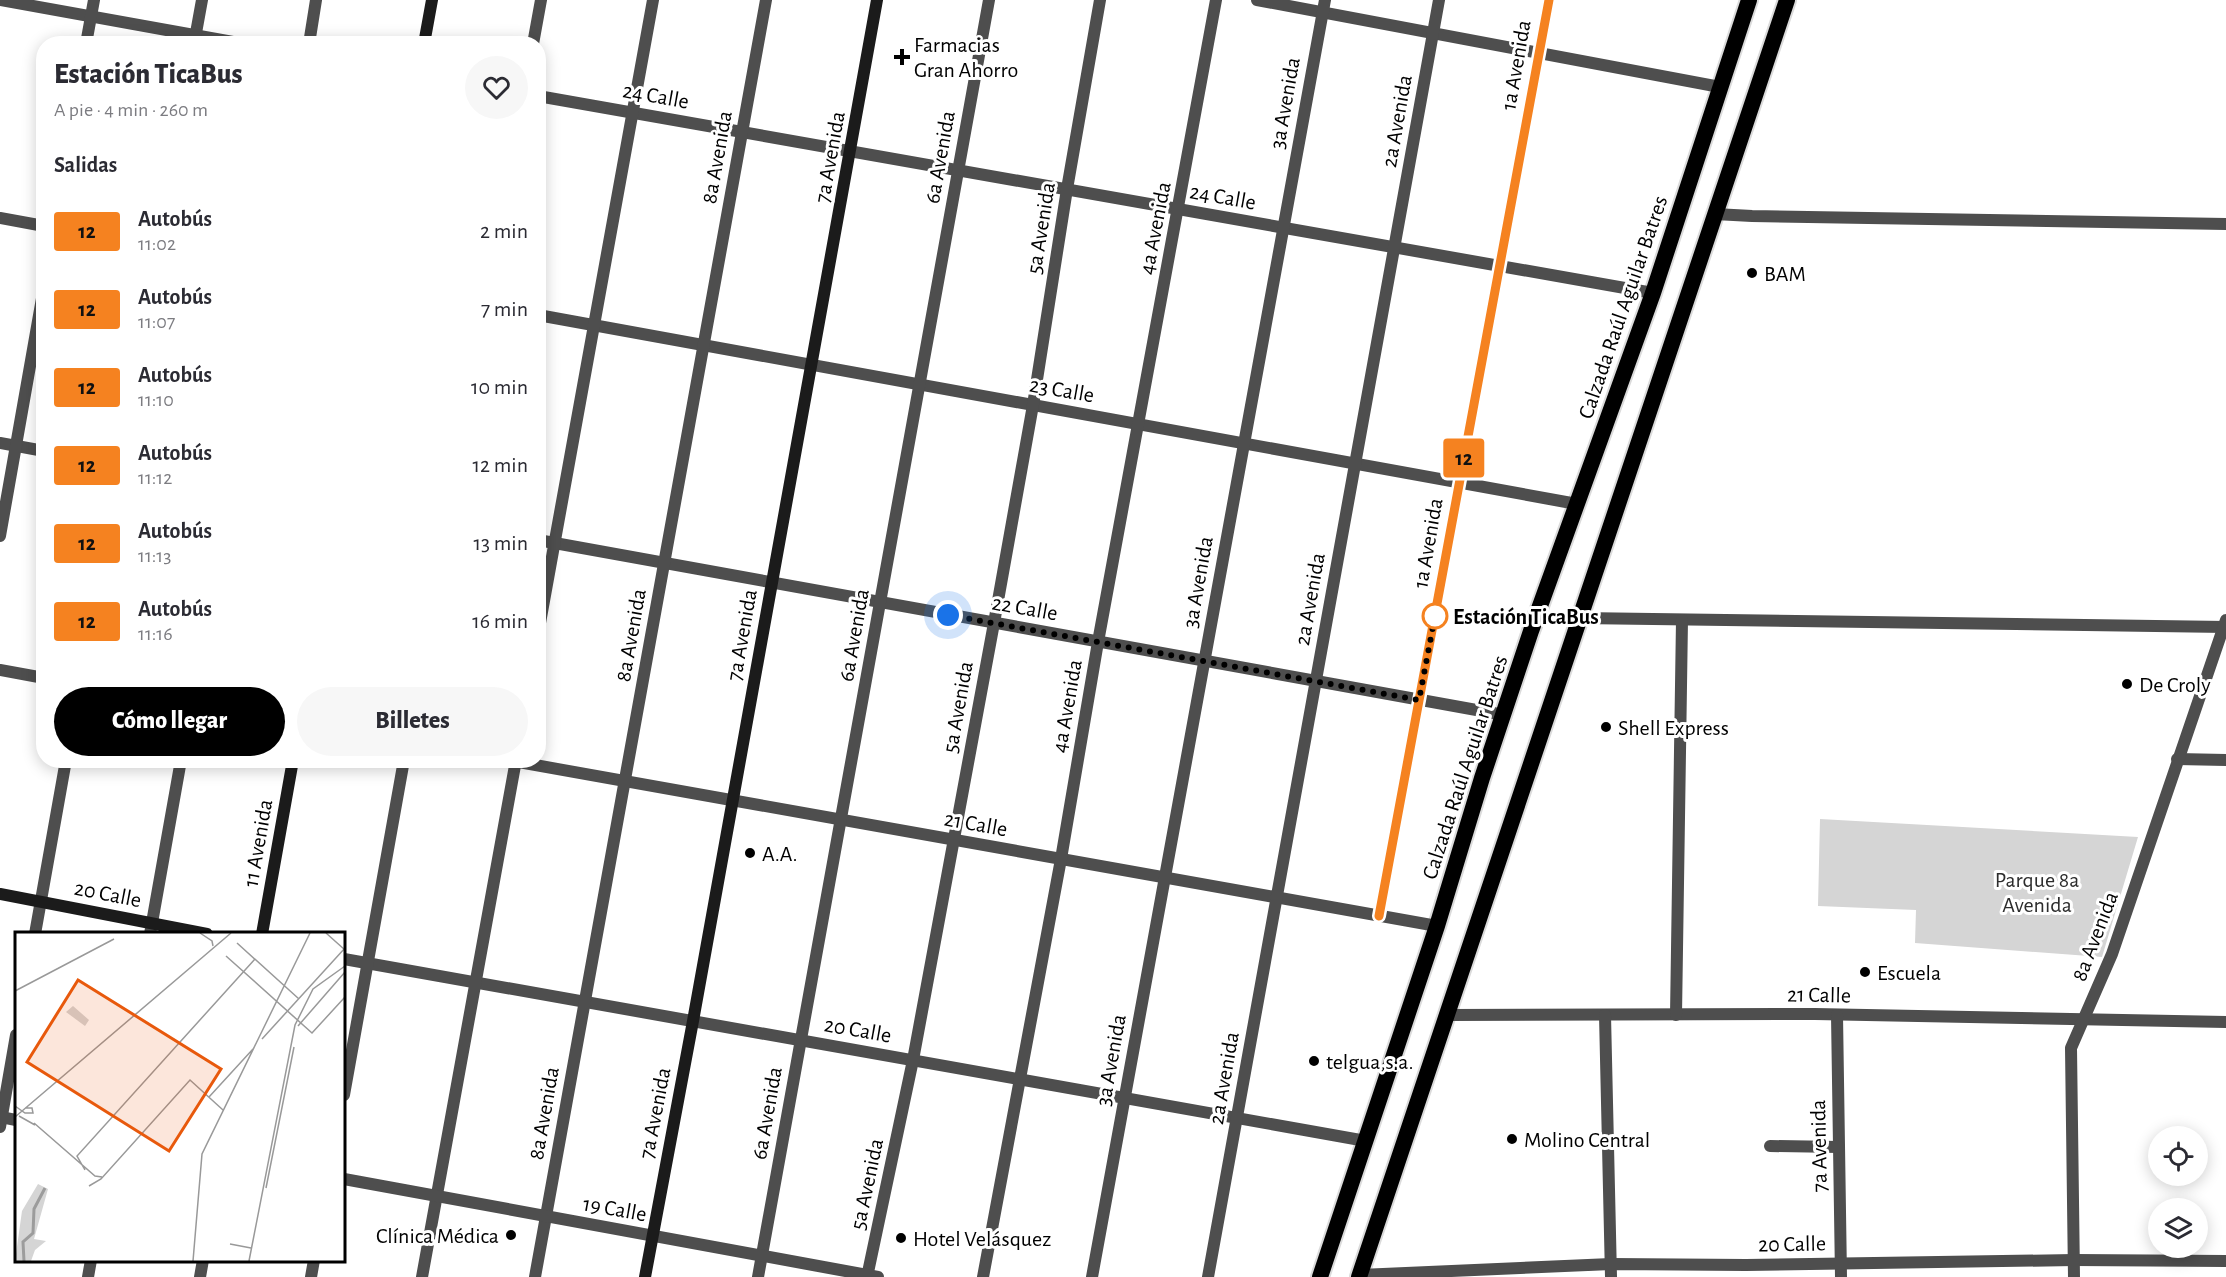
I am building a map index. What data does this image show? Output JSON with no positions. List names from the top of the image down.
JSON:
{
  "streets": {
    "highway": ["Calzada Raúl Aguilar Batres"],
    "main road": ["7a Avenida", "11 Avenida", "20 Calle"],
    "street": [
      "1a Avenida",
      "24 Calle",
      "3a Avenida",
      "2a Avenida",
      "8a Avenida",
      "6a Avenida",
      "5a Avenida",
      "4a Avenida",
      "23 Calle",
      "22 Calle",
      "21 Calle",
      "19 Calle"
    ]
  },
  "crossings": [
    ["1a Avenida", "24 Calle"],
    ["1a Avenida", "23 Calle"],
    ["1a Avenida", "22 Calle"],
    ["1a Avenida", "21 Calle"],
    ["24 Calle", "3a Avenida"],
    ["24 Calle", "2a Avenida"],
    ["24 Calle", "8a Avenida"],
    ["24 Calle", "7a Avenida"],
    ["24 Calle", "6a Avenida"],
    ["24 Calle", "5a Avenida"],
    ["24 Calle", "4a Avenida"],
    ["24 Calle", "Calzada Raúl Aguilar Batres"],
    ["3a Avenida", "23 Calle"],
    ["3a Avenida", "22 Calle"],
    ["3a Avenida", "21 Calle"],
    ["3a Avenida", "20 Calle"],
    ["2a Avenida", "23 Calle"],
    ["2a Avenida", "22 Calle"],
    ["2a Avenida", "21 Calle"],
    ["2a Avenida", "20 Calle"],
    ["8a Avenida", "23 Calle"],
    ["8a Avenida", "22 Calle"],
    ["8a Avenida", "21 Calle"],
    ["8a Avenida", "20 Calle"],
    ["8a Avenida", "19 Calle"],
    ["7a Avenida", "23 Calle"],
    ["7a Avenida", "22 Calle"],
    ["7a Avenida", "21 Calle"],
    ["7a Avenida", "20 Calle"],
    ["7a Avenida", "19 Calle"],
    ["6a Avenida", "23 Calle"],
    ["6a Avenida", "22 Calle"],
    ["6a Avenida", "21 Calle"],
    ["6a Avenida", "20 Calle"],
    ["6a Avenida", "19 Calle"],
    ["5a Avenida", "23 Calle"],
    ["5a Avenida", "22 Calle"],
    ["5a Avenida", "21 Calle"],
    ["5a Avenida", "20 Calle"],
    ["5a Avenida", "19 Calle"],
    ["4a Avenida", "23 Calle"],
    ["4a Avenida", "22 Calle"],
    ["4a Avenida", "21 Calle"],
    ["4a Avenida", "20 Calle"],
    ["Calzada Raúl Aguilar Batres", "23 Calle"],
    ["Calzada Raúl Aguilar Batres", "22 Calle"],
    ["Calzada Raúl Aguilar Batres", "21 Calle"],
    ["Calzada Raúl Aguilar Batres", "20 Calle"]
  ],
  "parks": ["Parque 8a Avenida"],
  "places": {
    "health": ["Farmacias Gran Ahorro"],
    "other": [
      "BAM",
      "Estación TicaBus",
      "De Croly",
      "Shell Express",
      "A.A.",
      "Escuela",
      "telgua,s.a.",
      "Molino Central",
      "Clínica Médica",
      "Hotel Velásquez"
    ]
  },
  "lines": ["bus line 12"],
  "page": {
    "on_map": "12",
    "heading": [
      ["Estación TicaBus", "A pie · 4 min · 260 m"],
      "Salidas"
    ],
    "list": [
      {
        "mark": "12",
        "name": "Autobús",
        "note": "11:02",
        "value": "2 min"
      },
      {
        "mark": "12",
        "name": "Autobús",
        "note": "11:07",
        "value": "7 min"
      },
      {
        "mark": "12",
        "name": "Autobús",
        "note": "11:10",
        "value": "10 min"
      },
      {
        "mark": "12",
        "name": "Autobús",
        "note": "11:12",
        "value": "12 min"
      },
      {
        "mark": "12",
        "name": "Autobús",
        "note": "11:13",
        "value": "13 min"
      },
      {
        "mark": "12",
        "name": "Autobús",
        "note": "11:16",
        "value": "16 min"
      }
    ],
    "buttons": ["Cómo llegar", "Billetes"]
  }
}
